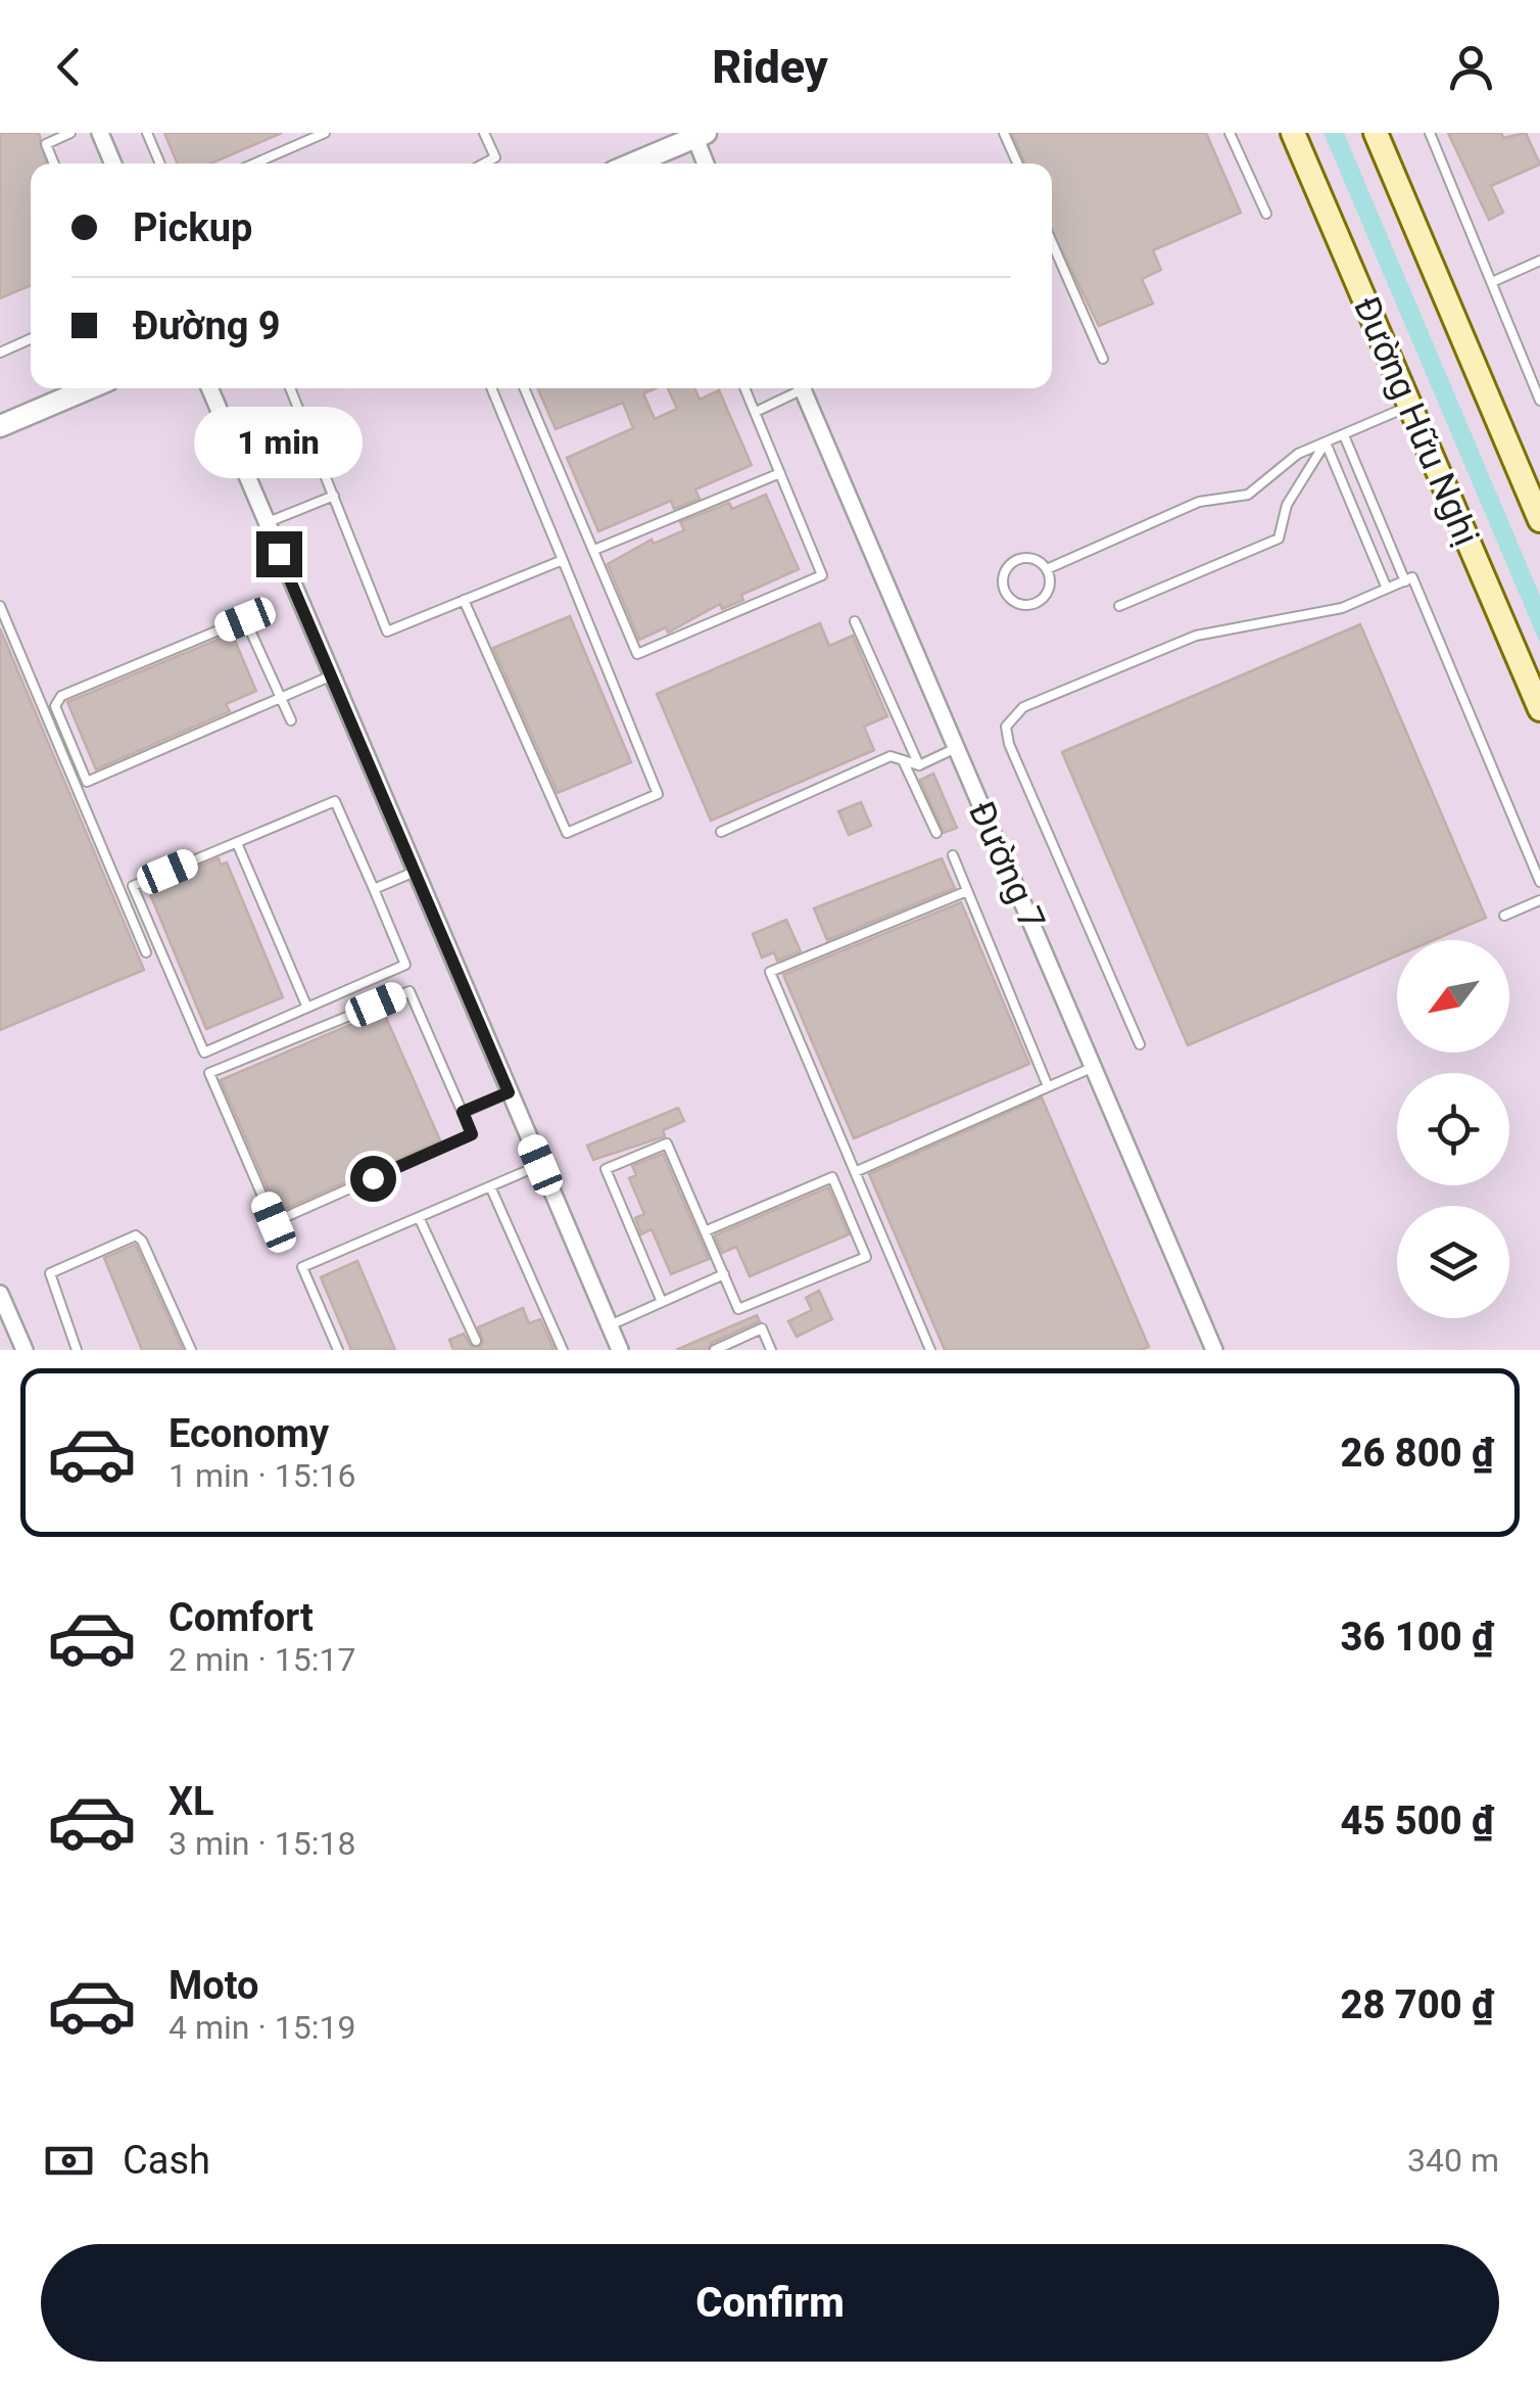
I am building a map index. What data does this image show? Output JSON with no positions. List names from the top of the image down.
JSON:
{
  "streets": {
    "main road": ["Đường Hữu Nghị"],
    "street": ["Đường 7"]
  },
  "north": "bottom left",
  "page": {
    "header": "Ridey",
    "banner": ["Pickup", "Đường 9"],
    "bubble": "1 min",
    "list": [
      {
        "name": "Economy",
        "note": "1 min · 15:16",
        "value": "26 800 ₫"
      },
      {
        "name": "Comfort",
        "note": "2 min · 15:17",
        "value": "36 100 ₫"
      },
      {
        "name": "XL",
        "note": "3 min · 15:18",
        "value": "45 500 ₫"
      },
      {
        "name": "Moto",
        "note": "4 min · 15:19",
        "value": "28 700 ₫"
      }
    ],
    "pay": ["Cash", "340 m"],
    "buttons": "Confirm"
  }
}
